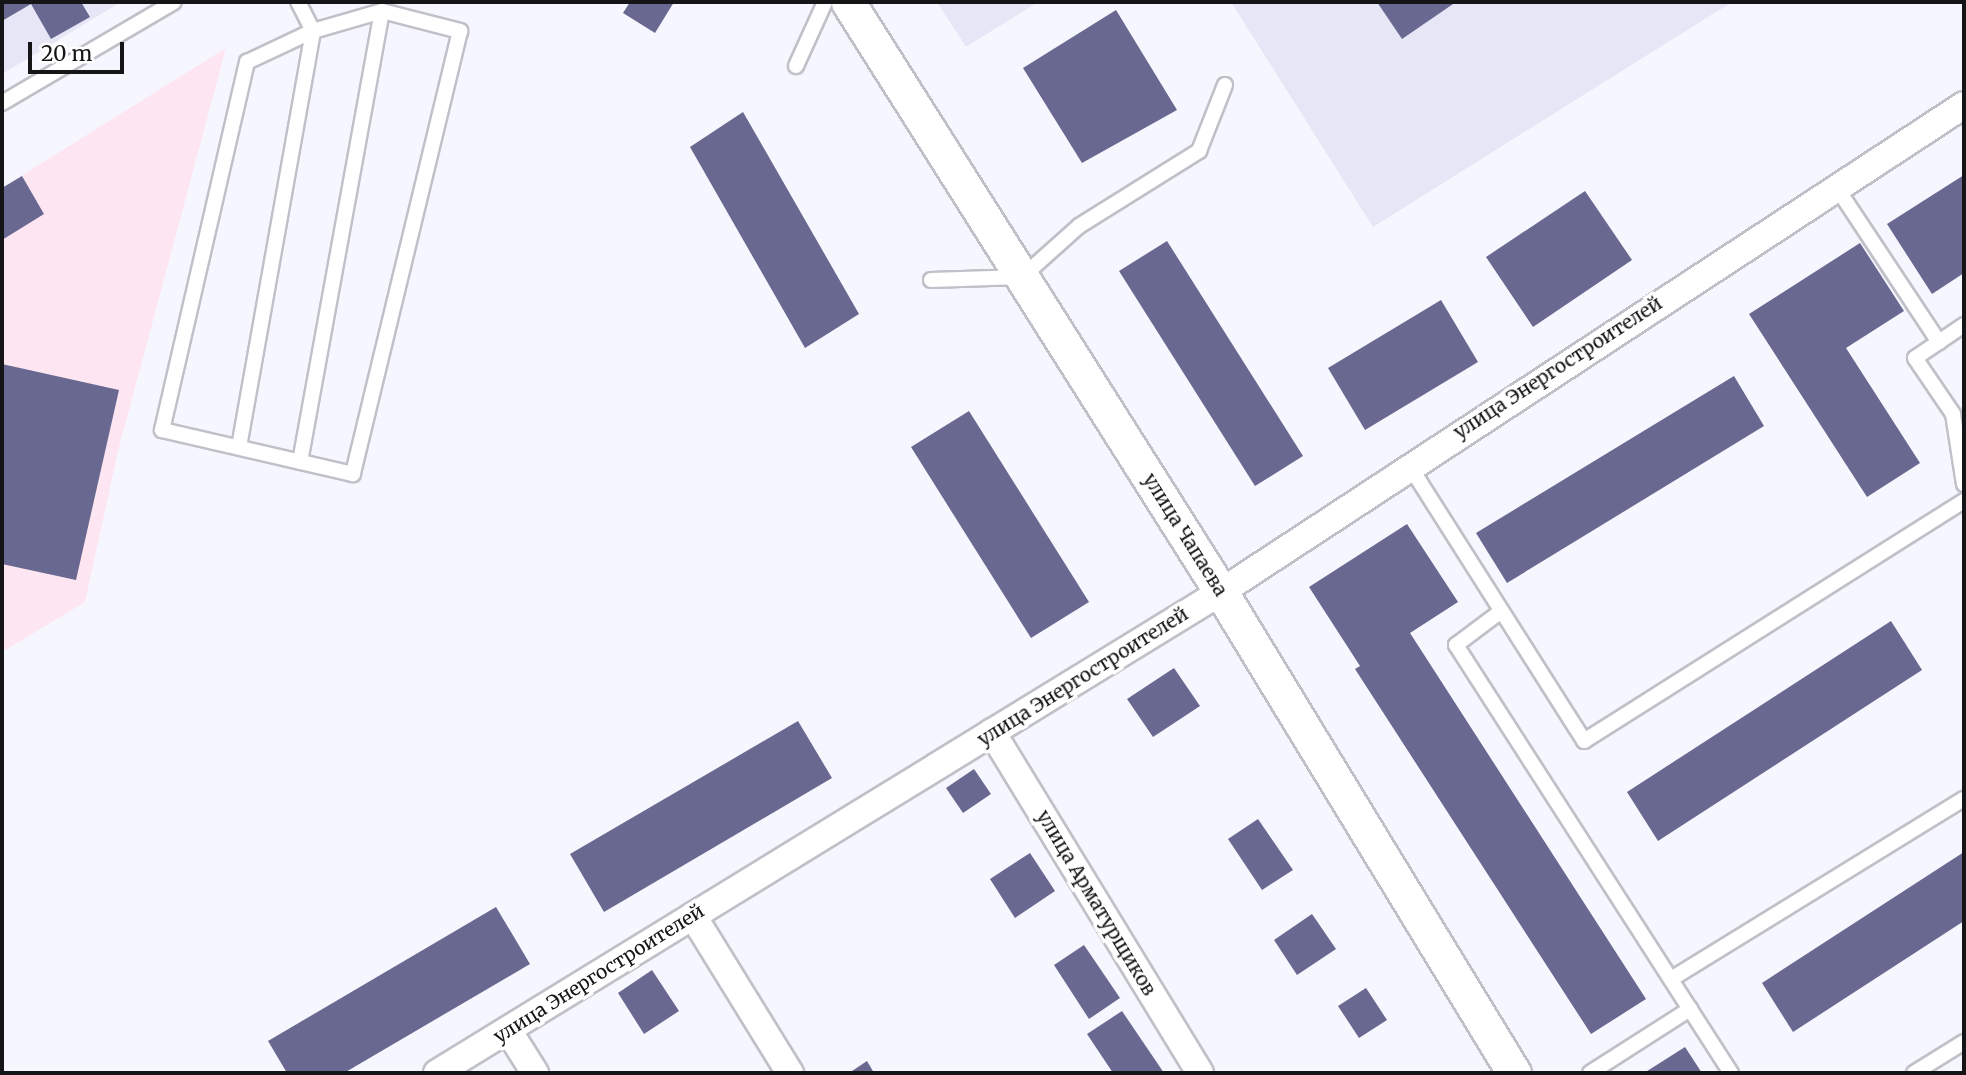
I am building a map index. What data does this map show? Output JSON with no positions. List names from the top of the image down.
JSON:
{
  "streets": {
    "street": ["улица Энергостроителей", "улица Чапаева", "улица Арматурщиков"]
  },
  "crossings": [
    ["улица Энергостроителей", "улица Чапаева"],
    ["улица Энергостроителей", "улица Арматурщиков"]
  ],
  "scale_bar": "20 m"
}
